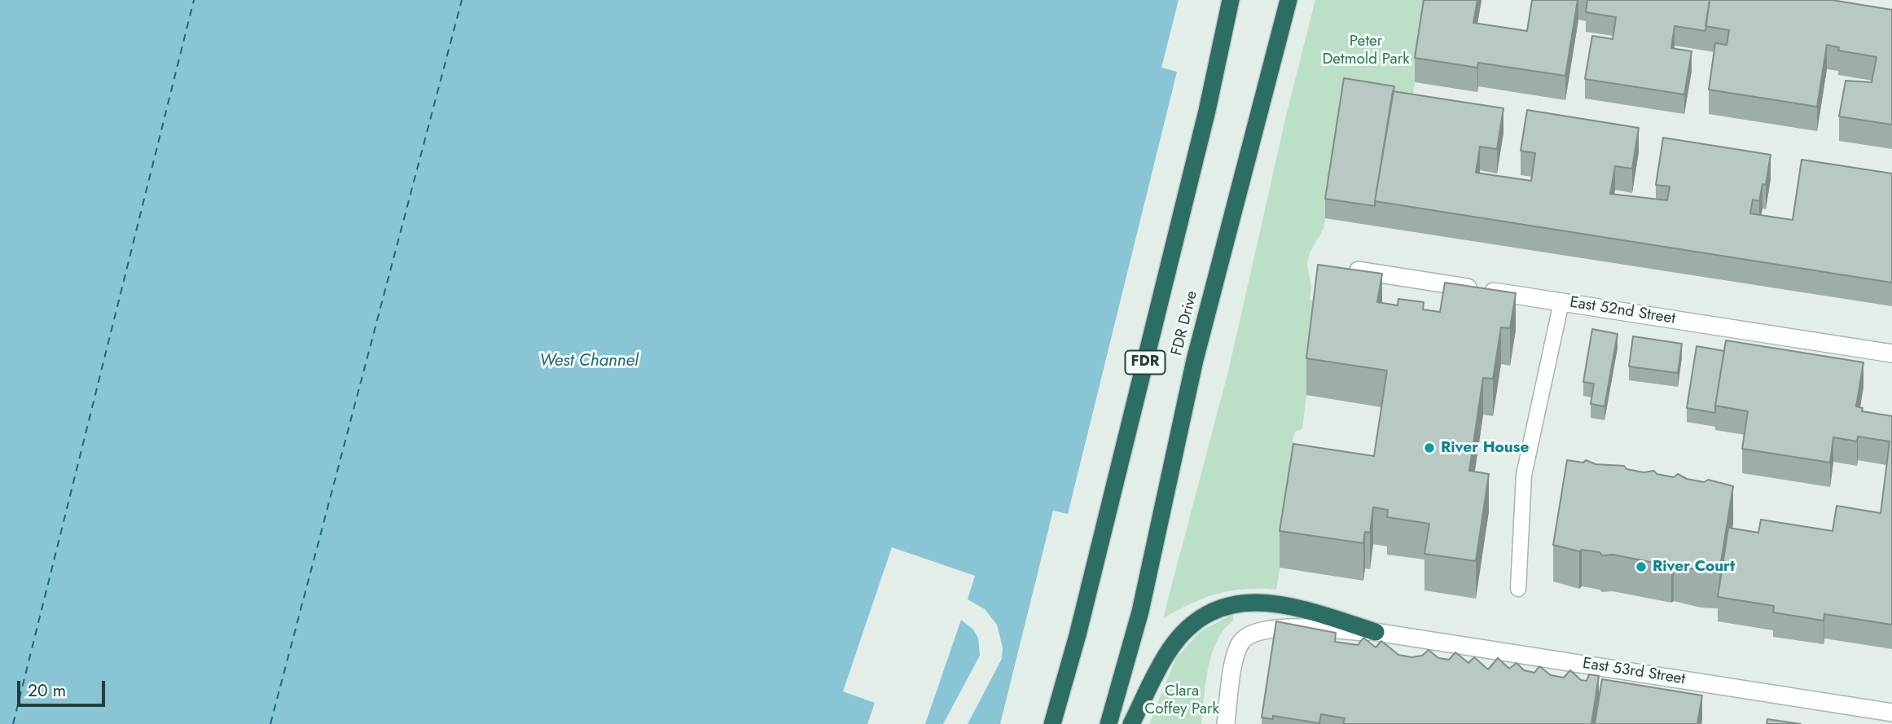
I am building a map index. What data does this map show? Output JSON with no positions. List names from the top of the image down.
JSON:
{
  "streets": {
    "highway": ["FDR Drive", "FDR"],
    "street": ["East 52nd Street", "East 53rd Street"]
  },
  "water": ["West Channel"],
  "parks": ["Peter Detmold Park", "Clara Coffey Park"],
  "places": ["River House", "River Court"],
  "scale_bar": "20 m"
}
